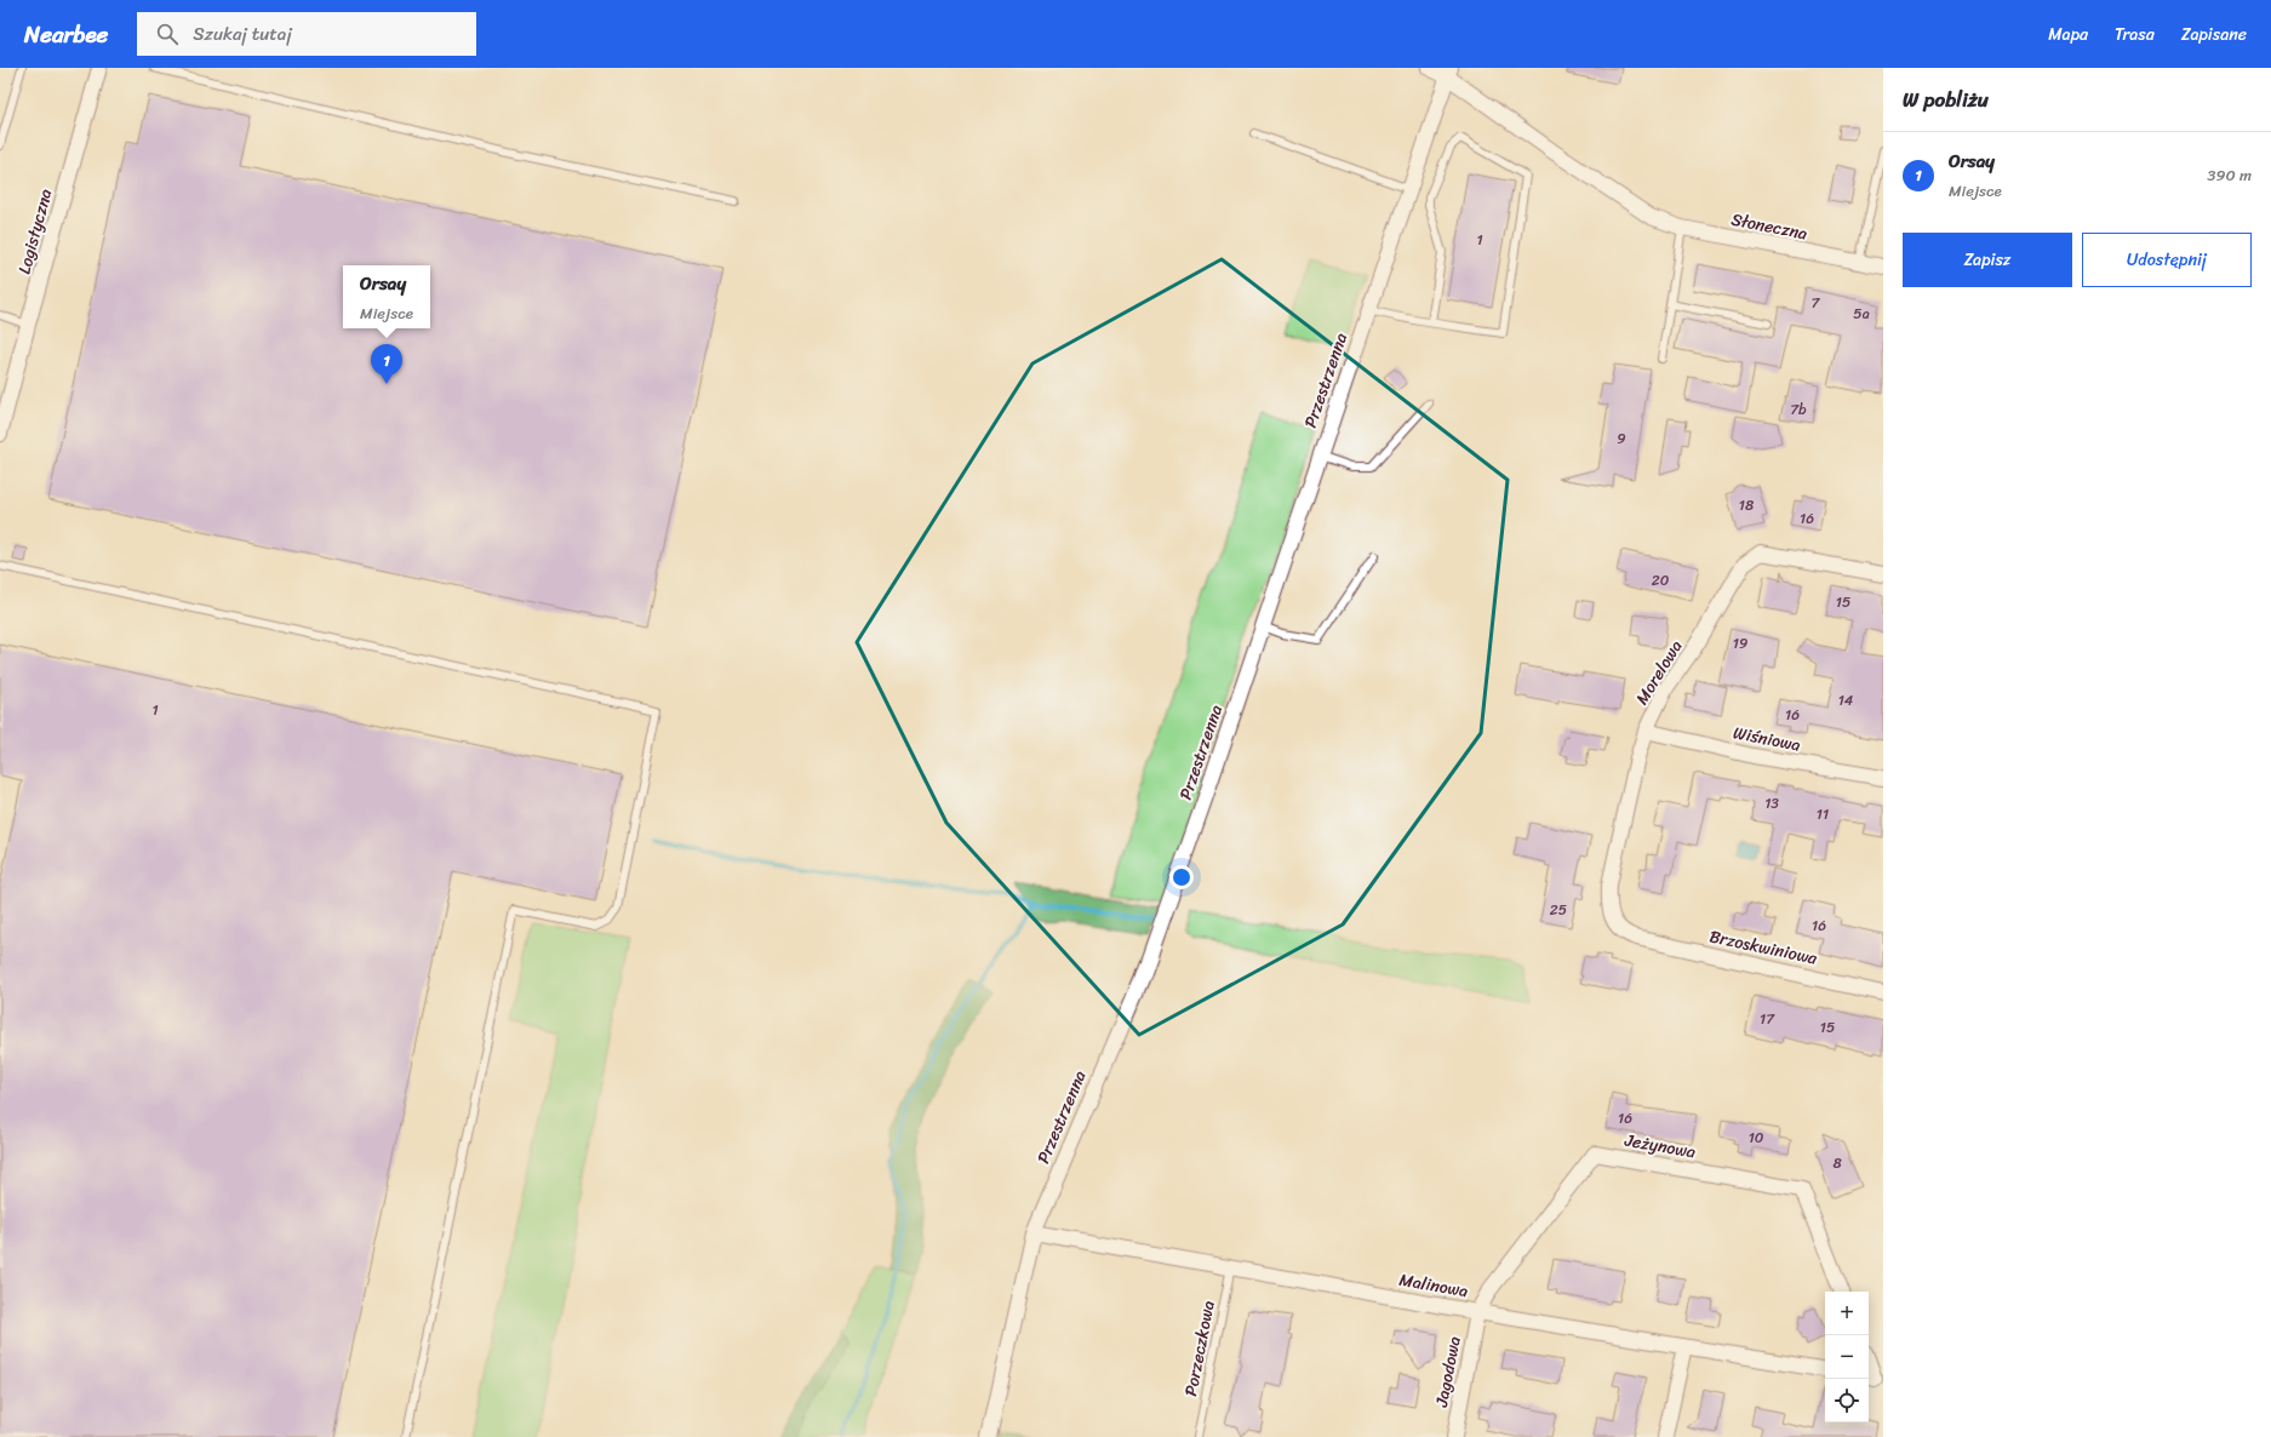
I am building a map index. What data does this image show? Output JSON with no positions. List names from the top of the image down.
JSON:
{
  "streets": {
    "street": [
      "Słoneczna",
      "Logistyczna",
      "Przestrzenna",
      "Morelowa",
      "Wiśniowa",
      "Brzoskwiniowa",
      "Jeżynowa",
      "Malinowa",
      "Jagodowa"
    ],
    "lane": ["Porzeczkowa"]
  },
  "crossings": [
    ["Słoneczna", "Przestrzenna"],
    ["Przestrzenna", "Malinowa"],
    ["Morelowa", "Wiśniowa"],
    ["Morelowa", "Brzoskwiniowa"],
    ["Jeżynowa", "Malinowa"],
    ["Jeżynowa", "Jagodowa"],
    ["Malinowa", "Porzeczkowa"],
    ["Malinowa", "Jagodowa"]
  ],
  "house_numbers": [
    "1",
    "7",
    "5a",
    "7b",
    "9",
    "18",
    "16",
    "20",
    "15",
    "19",
    "14",
    "1",
    "16",
    "13",
    "11",
    "25",
    "16",
    "17",
    "15",
    "16",
    "10",
    "8"
  ],
  "page": {
    "header": "Nearbee",
    "search": "Szukaj tutaj",
    "nav": ["Mapa", "Trasa", "Zapisane"],
    "heading": "W pobliżu",
    "list": [
      {
        "mark": "1",
        "name": "Orsay",
        "note": "Miejsce",
        "value": "390 m"
      }
    ],
    "buttons": ["Zapisz", "Udostępnij"],
    "popup": ["Orsay", "Miejsce"],
    "pins": "1",
    "map_buttons": ["+", "−"]
  }
}
